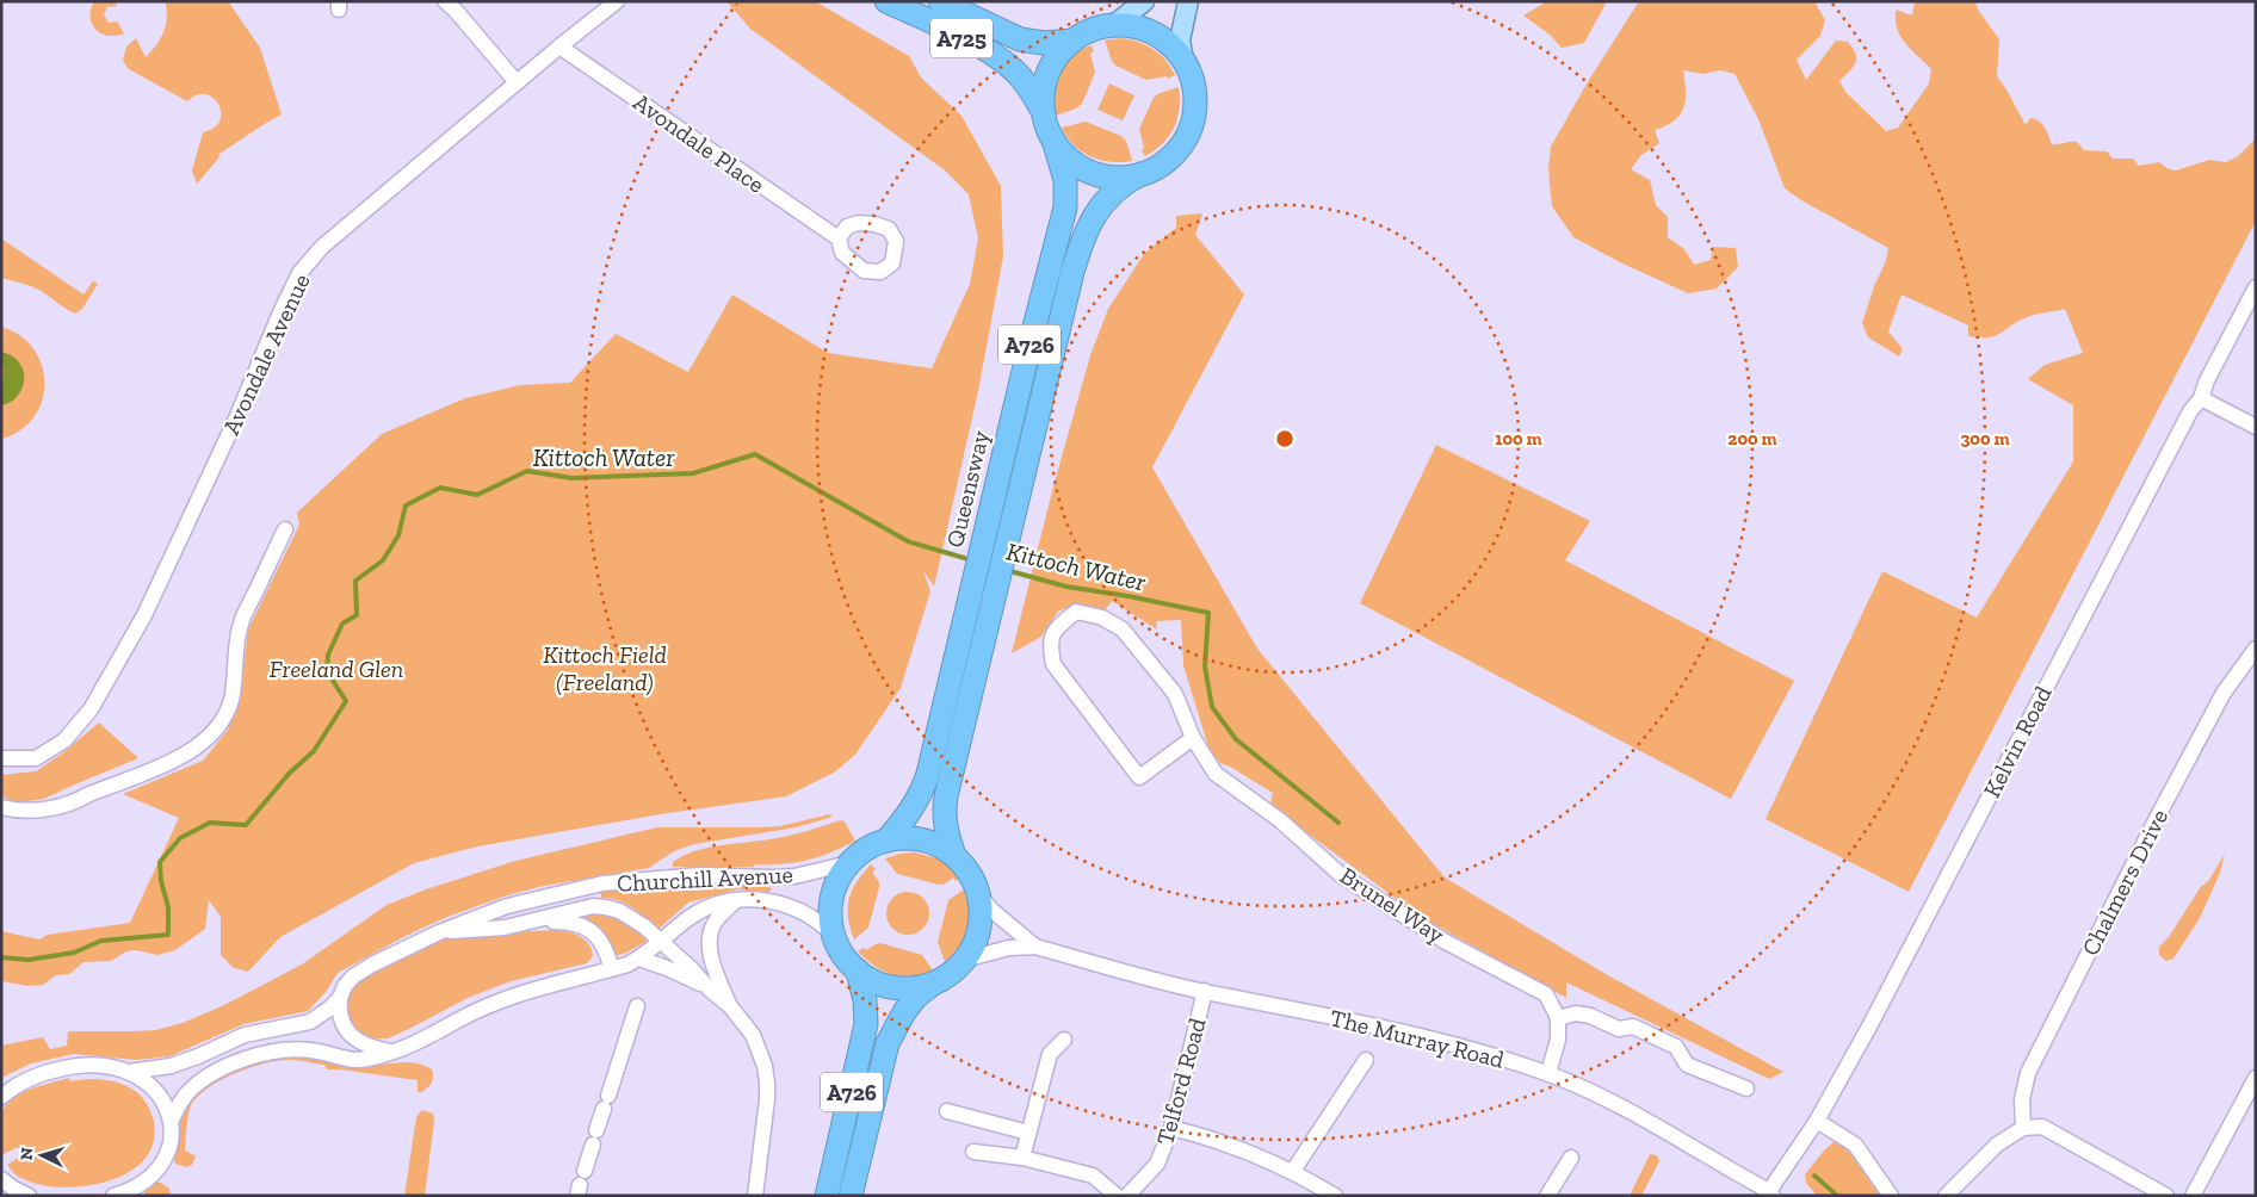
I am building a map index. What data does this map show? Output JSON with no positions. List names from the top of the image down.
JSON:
{
  "streets": {
    "highway": ["A725", "A726", "Queensway"],
    "street": [
      "Avondale Place",
      "Avondale Avenue",
      "Kelvin Road",
      "Churchill Avenue",
      "Chalmers Drive",
      "Brunel Way",
      "The Murray Road",
      "Telford Road"
    ]
  },
  "crossings": [
    ["A725", "A726"],
    ["A725", "Queensway"],
    ["Avondale Place", "Avondale Avenue"],
    ["A726", "Queensway"],
    ["A726", "Churchill Avenue"],
    ["A726", "The Murray Road"],
    ["Queensway", "Churchill Avenue"],
    ["Queensway", "The Murray Road"],
    ["Kelvin Road", "The Murray Road"],
    ["Churchill Avenue", "The Murray Road"],
    ["The Murray Road", "Telford Road"]
  ],
  "water": ["Kittoch Water"],
  "parks": ["Kittoch Field (Freeland)", "Freeland Glen"],
  "north": "left",
  "rings": ["100 m", "200 m", "300 m"]
}
